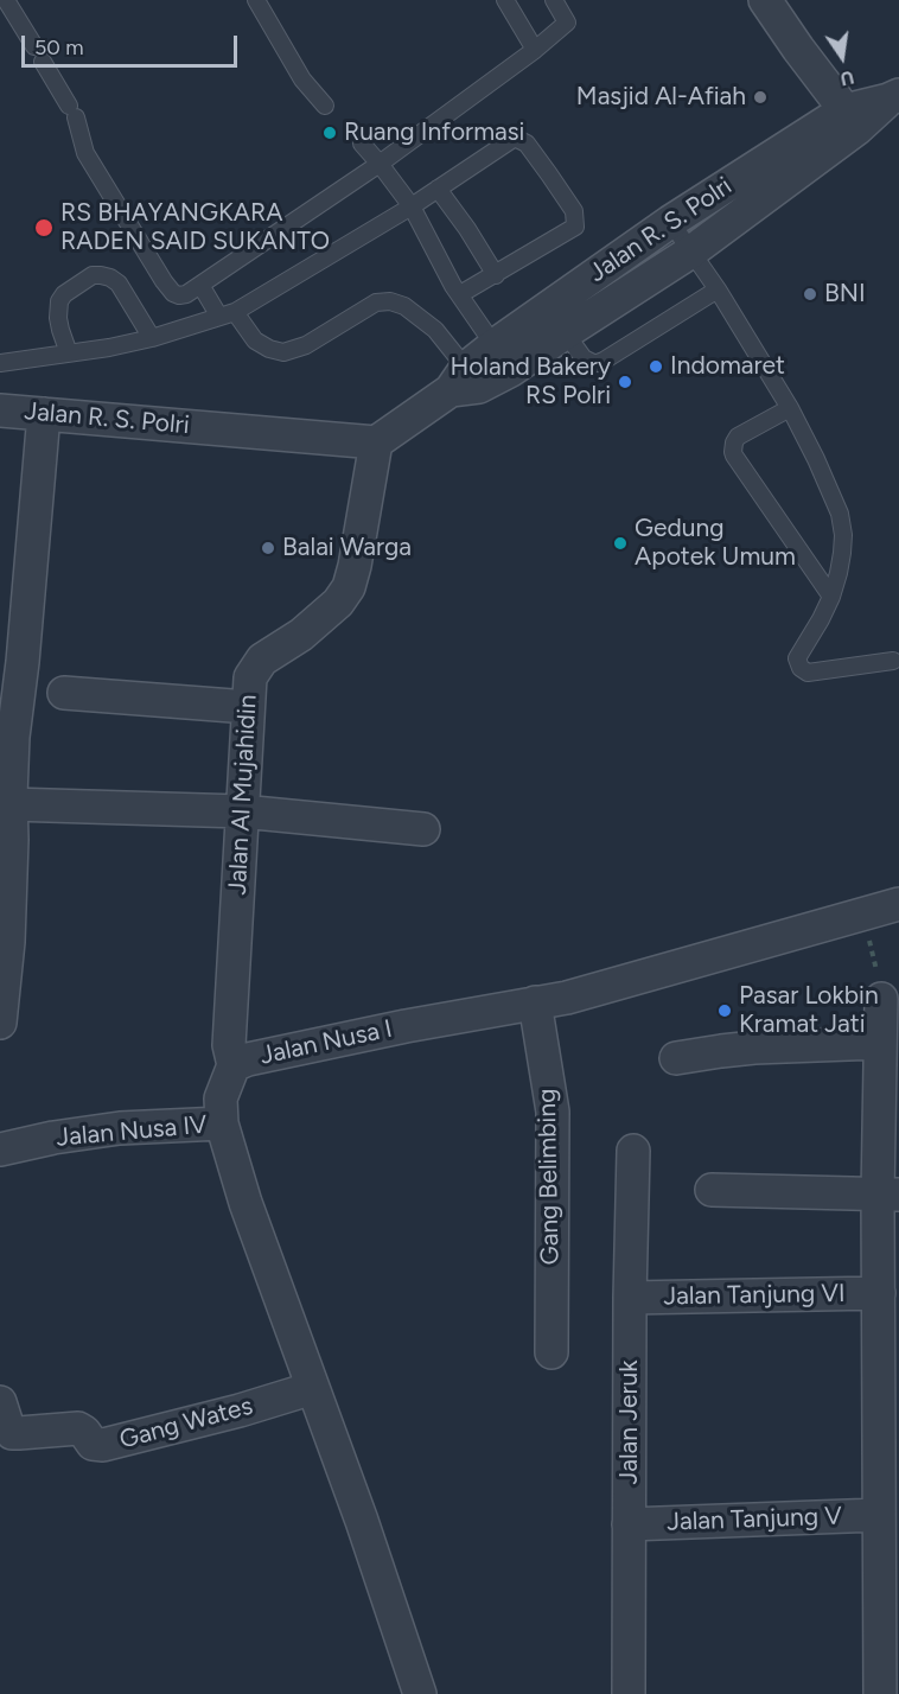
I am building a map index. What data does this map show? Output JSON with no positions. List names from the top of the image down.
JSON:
{
  "streets": {
    "street": [
      "Jalan R. S. Polri",
      "Jalan Al Mujahidin",
      "Jalan Nusa I",
      "Jalan Nusa IV",
      "Gang Belimbing",
      "Jalan Tanjung VI",
      "Jalan Jeruk",
      "Gang Wates",
      "Jalan Tanjung V"
    ]
  },
  "crossings": [
    ["Jalan R. S. Polri", "Jalan Al Mujahidin"],
    ["Jalan Al Mujahidin", "Jalan Nusa I"],
    ["Jalan Nusa I", "Jalan Nusa IV"],
    ["Jalan Nusa I", "Gang Belimbing"],
    ["Jalan Nusa I", "Gang Wates"],
    ["Jalan Tanjung VI", "Jalan Jeruk"],
    ["Jalan Jeruk", "Jalan Tanjung V"]
  ],
  "places": [
    "Masjid Al-Afiah",
    "Ruang Informasi",
    "RS BHAYANGKARA RADEN SAID SUKANTO",
    "BNI",
    "Indomaret",
    "Holand Bakery RS Polri",
    "Gedung Apotek Umum",
    "Balai Warga",
    "Pasar Lokbin Kramat Jati"
  ],
  "scale_bar": "50 m",
  "north": "bottom"
}
